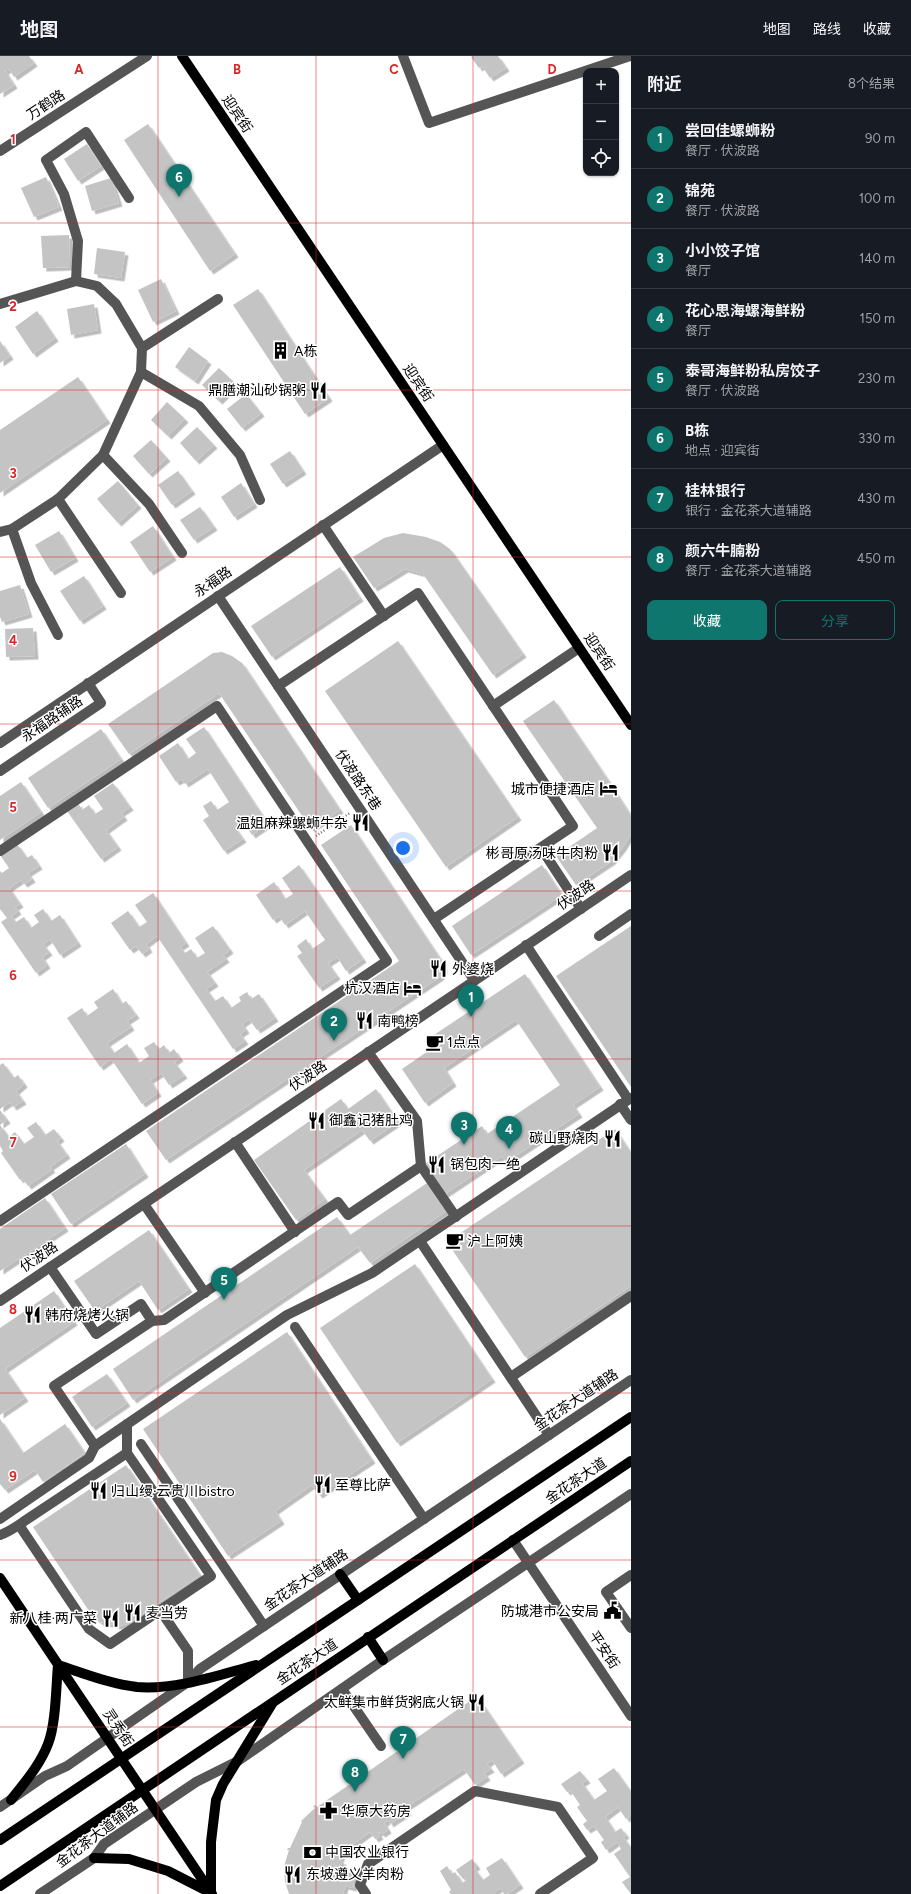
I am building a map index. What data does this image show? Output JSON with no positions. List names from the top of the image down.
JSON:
{
  "streets": {
    "main road": ["迎宾街", "金花茶大道", "灵秀街"],
    "street": [
      "万鹤路",
      "永福路",
      "永福路辅路",
      "伏波路东巷",
      "伏波路",
      "金花茶大道辅路",
      "平安街"
    ]
  },
  "crossings": [
    ["迎宾街", "永福路"],
    ["永福路", "永福路辅路"],
    ["永福路", "伏波路东巷"],
    ["伏波路东巷", "伏波路"],
    ["金花茶大道辅路", "平安街"],
    ["金花茶大道辅路", "灵秀街"],
    ["金花茶大道", "平安街"],
    ["金花茶大道", "灵秀街"]
  ],
  "places": {
    "building": ["A栋"],
    "restaurant": [
      "鼎膳潮汕砂锅粥",
      "温姐麻辣螺蛳牛杂",
      "彬哥原汤味牛肉粉",
      "外婆烧",
      "南鸭榜",
      "御鑫记猪肚鸡",
      "碳山野烧肉",
      "锅包肉一绝",
      "韩府烧烤火锅",
      "至尊比萨",
      "归山缦·云贵川bistro",
      "麦当劳",
      "新八桂·两广菜",
      "太鲜集市鲜货粥底火锅",
      "东坡遵义羊肉粉"
    ],
    "hotel": ["城市便捷酒店", "杭汉酒店"],
    "cafe": ["1点点", "沪上阿姨"],
    "public building": ["防城港市公安局"],
    "pharmacy": ["华原大药房"],
    "bank": ["中国农业银行"]
  },
  "page": {
    "header": "地图",
    "nav": ["地图", "路线", "收藏"],
    "heading": ["附近", "8个结果"],
    "map_buttons": ["+", "−"],
    "list": [
      {
        "mark": "1",
        "name": "尝回佳螺蛳粉",
        "note": "餐厅 · 伏波路",
        "value": "90 m"
      },
      {
        "mark": "2",
        "name": "锦苑",
        "note": "餐厅 · 伏波路",
        "value": "100 m"
      },
      {
        "mark": "3",
        "name": "小小饺子馆",
        "note": "餐厅",
        "value": "140 m"
      },
      {
        "mark": "4",
        "name": "花心思海螺海鲜粉",
        "note": "餐厅",
        "value": "150 m"
      },
      {
        "mark": "5",
        "name": "泰哥海鲜粉私房饺子",
        "note": "餐厅 · 伏波路",
        "value": "230 m"
      },
      {
        "mark": "6",
        "name": "B栋",
        "note": "地点 · 迎宾街",
        "value": "330 m"
      },
      {
        "mark": "7",
        "name": "桂林银行",
        "note": "银行 · 金花茶大道辅路",
        "value": "430 m"
      },
      {
        "mark": "8",
        "name": "颜六牛腩粉",
        "note": "餐厅 · 金花茶大道辅路",
        "value": "450 m"
      }
    ],
    "pins": [
      "6",
      "1",
      "2",
      "3",
      "4",
      "5",
      "7",
      "8"
    ],
    "buttons": ["收藏", "分享"]
  },
  "grid": {
    "columns": [
      "A",
      "B",
      "C",
      "D"
    ],
    "rows": [
      "1",
      "2",
      "3",
      "4",
      "5",
      "6",
      "7",
      "8",
      "9"
    ]
  }
}
